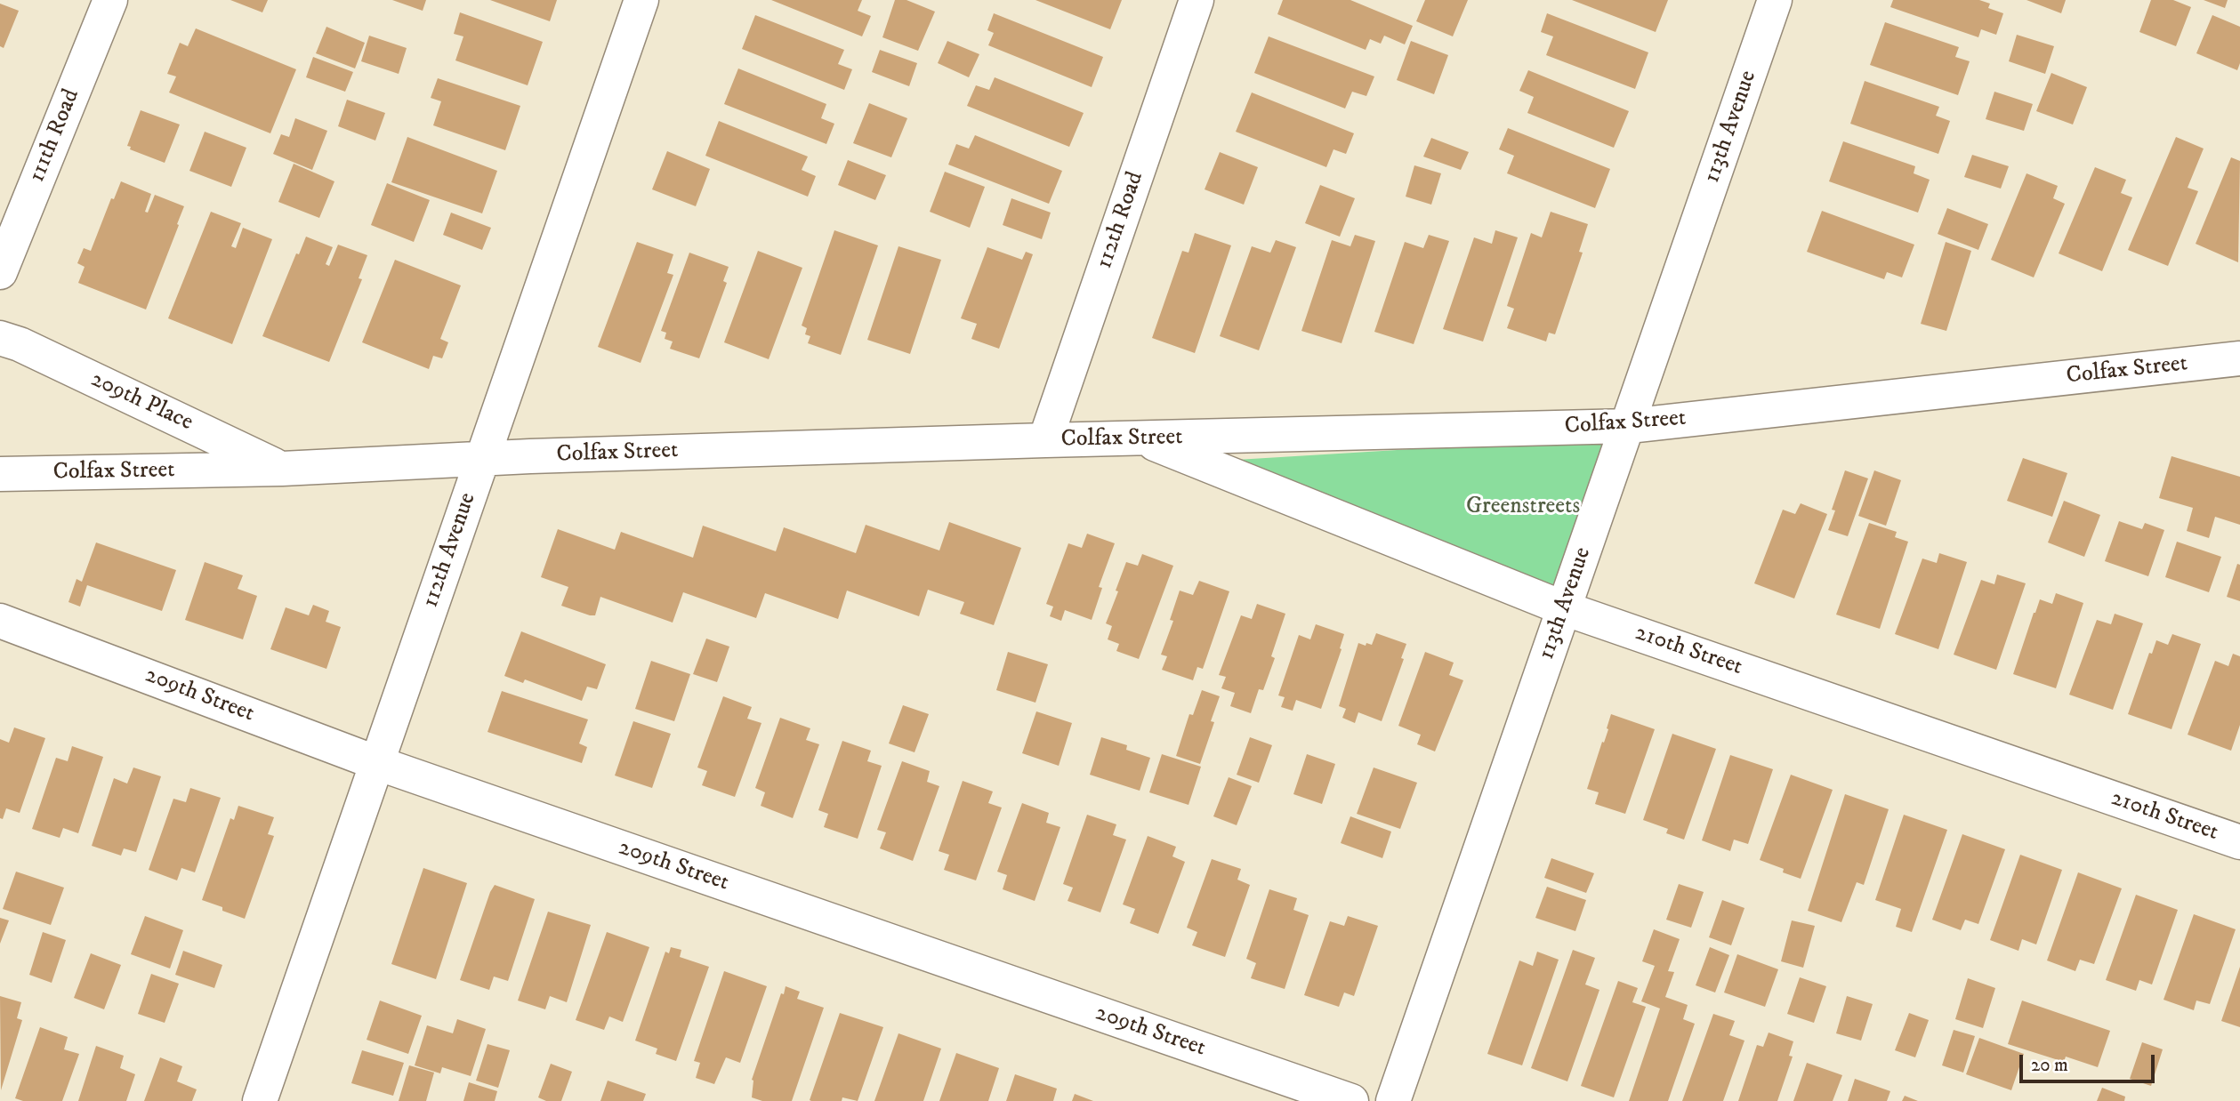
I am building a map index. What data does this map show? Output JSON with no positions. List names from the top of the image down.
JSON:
{
  "streets": {
    "street": [
      "113th Avenue",
      "111th Road",
      "112th Road",
      "Colfax Street",
      "209th Place",
      "112th Avenue",
      "210th Street",
      "209th Street"
    ]
  },
  "crossings": [
    ["113th Avenue", "Colfax Street"],
    ["113th Avenue", "210th Street"],
    ["112th Road", "Colfax Street"],
    ["Colfax Street", "209th Place"],
    ["Colfax Street", "112th Avenue"],
    ["Colfax Street", "210th Street"],
    ["112th Avenue", "209th Street"]
  ],
  "parks": ["Greenstreets"],
  "scale_bar": "20 m"
}
